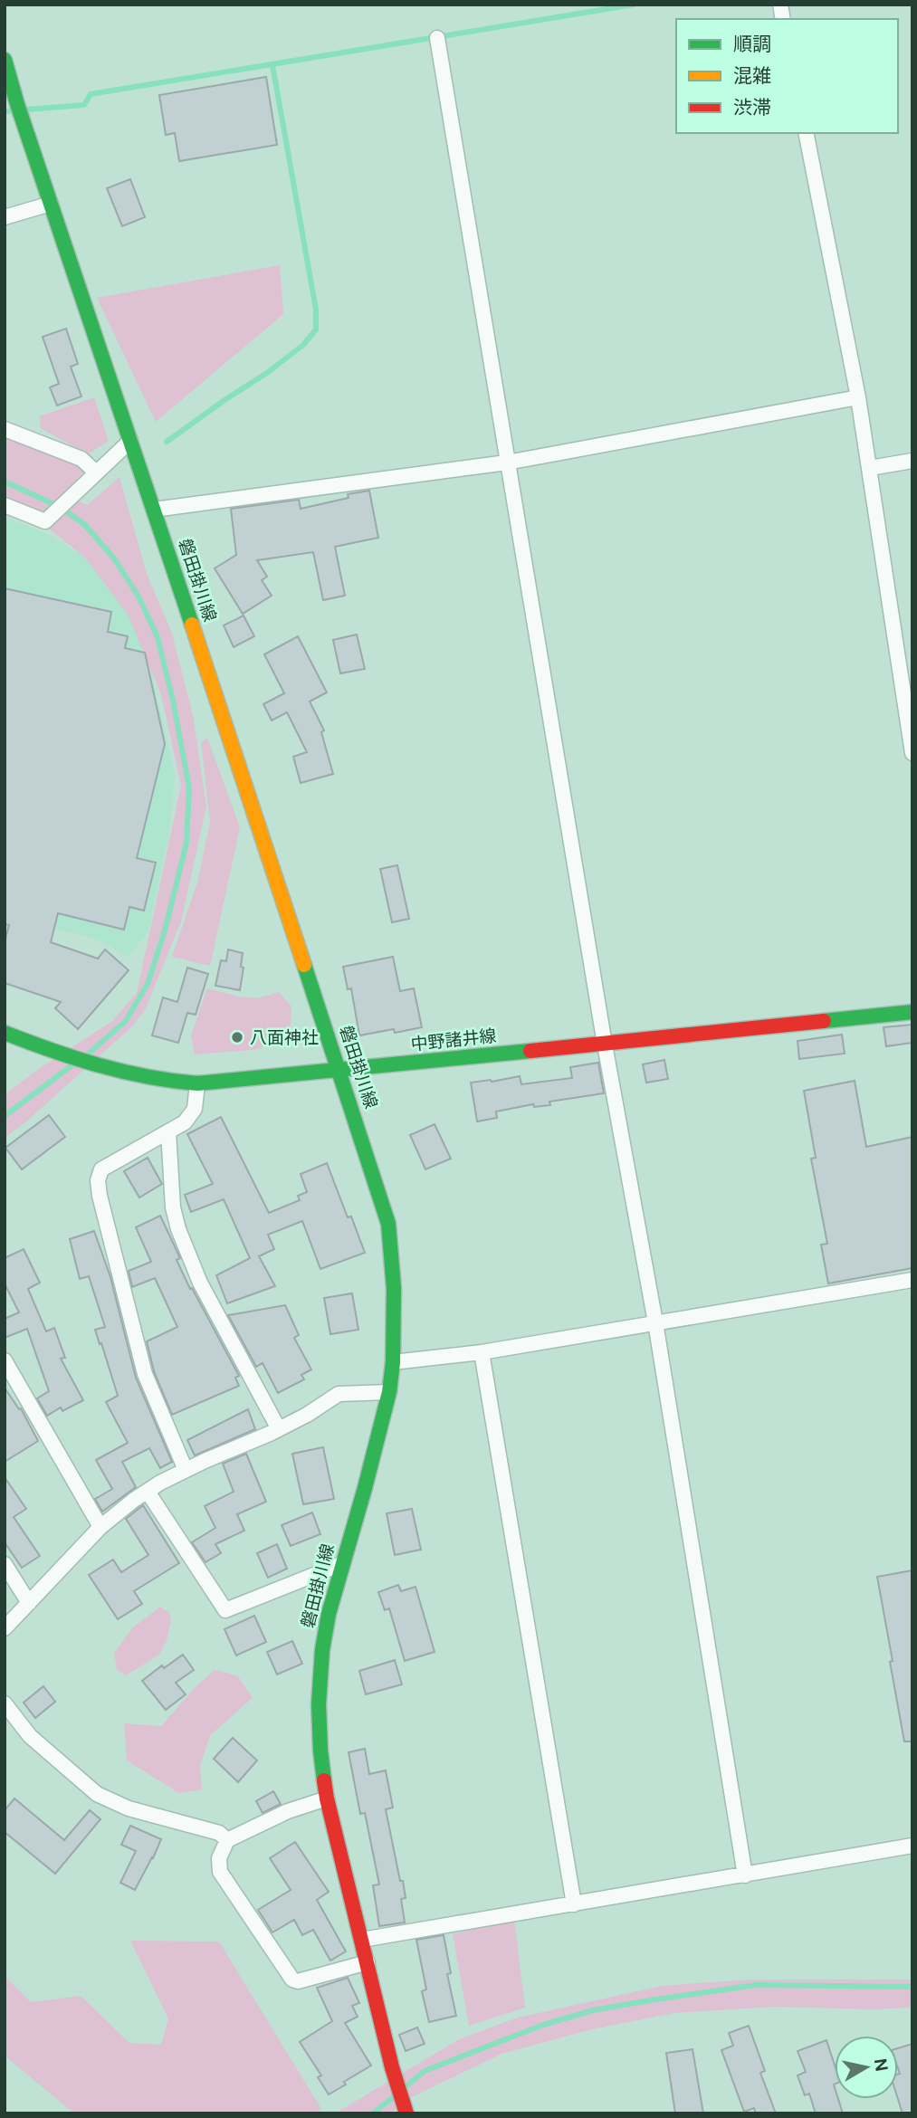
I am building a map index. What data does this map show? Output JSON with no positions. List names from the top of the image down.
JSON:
{
  "streets": {
    "main road": ["磐田掛川線", "中野諸井線"]
  },
  "crossings": [
    ["磐田掛川線", "中野諸井線"]
  ],
  "places": ["八面神社"],
  "legend": ["順調", "混雑", "渋滞"],
  "north": "right"
}
